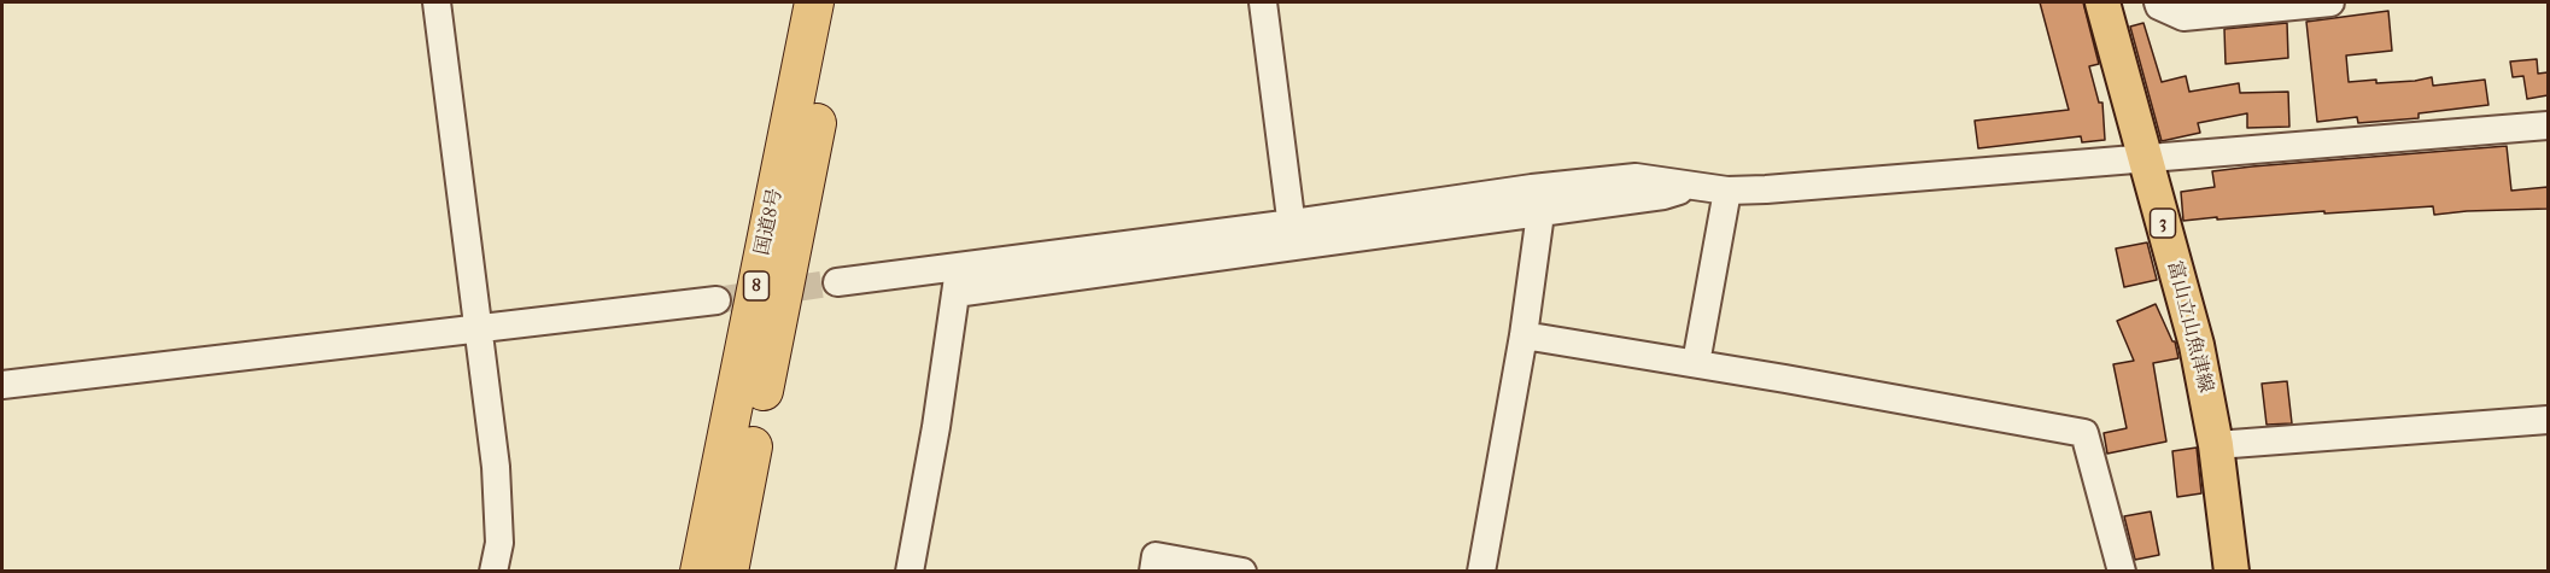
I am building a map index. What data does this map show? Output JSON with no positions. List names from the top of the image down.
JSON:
{
  "streets": {
    "highway": ["国道8号", "8"],
    "main road": ["3", "富山立山魚津線"]
  }
}
